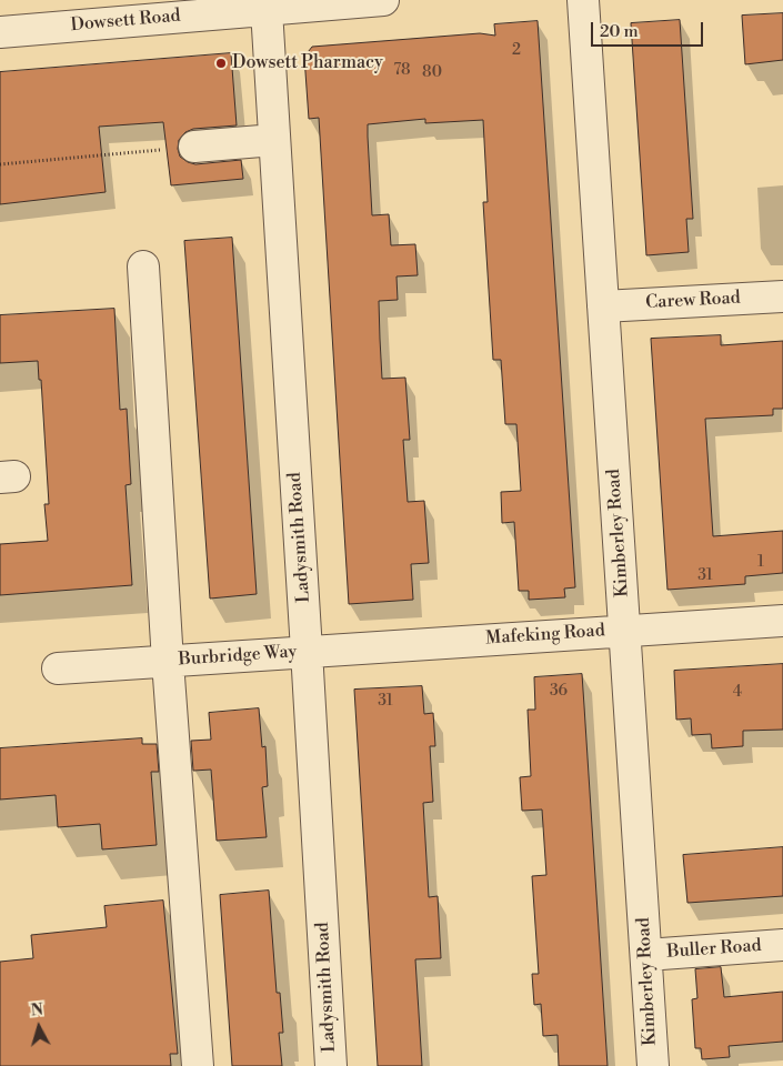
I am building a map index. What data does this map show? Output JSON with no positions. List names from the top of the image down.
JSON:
{
  "streets": {
    "street": [
      "Dowsett Road",
      "Carew Road",
      "Kimberley Road",
      "Ladysmith Road",
      "Mafeking Road",
      "Burbridge Way",
      "Buller Road"
    ]
  },
  "crossings": [
    ["Dowsett Road", "Ladysmith Road"],
    ["Carew Road", "Kimberley Road"],
    ["Kimberley Road", "Mafeking Road"],
    ["Kimberley Road", "Buller Road"],
    ["Ladysmith Road", "Mafeking Road"],
    ["Ladysmith Road", "Burbridge Way"],
    ["Mafeking Road", "Burbridge Way"]
  ],
  "places": ["Dowsett Pharmacy"],
  "house_numbers": [
    "2",
    "78",
    "80",
    "1",
    "31",
    "36",
    "4",
    "31"
  ],
  "scale_bar": "20 m",
  "north": "top"
}
